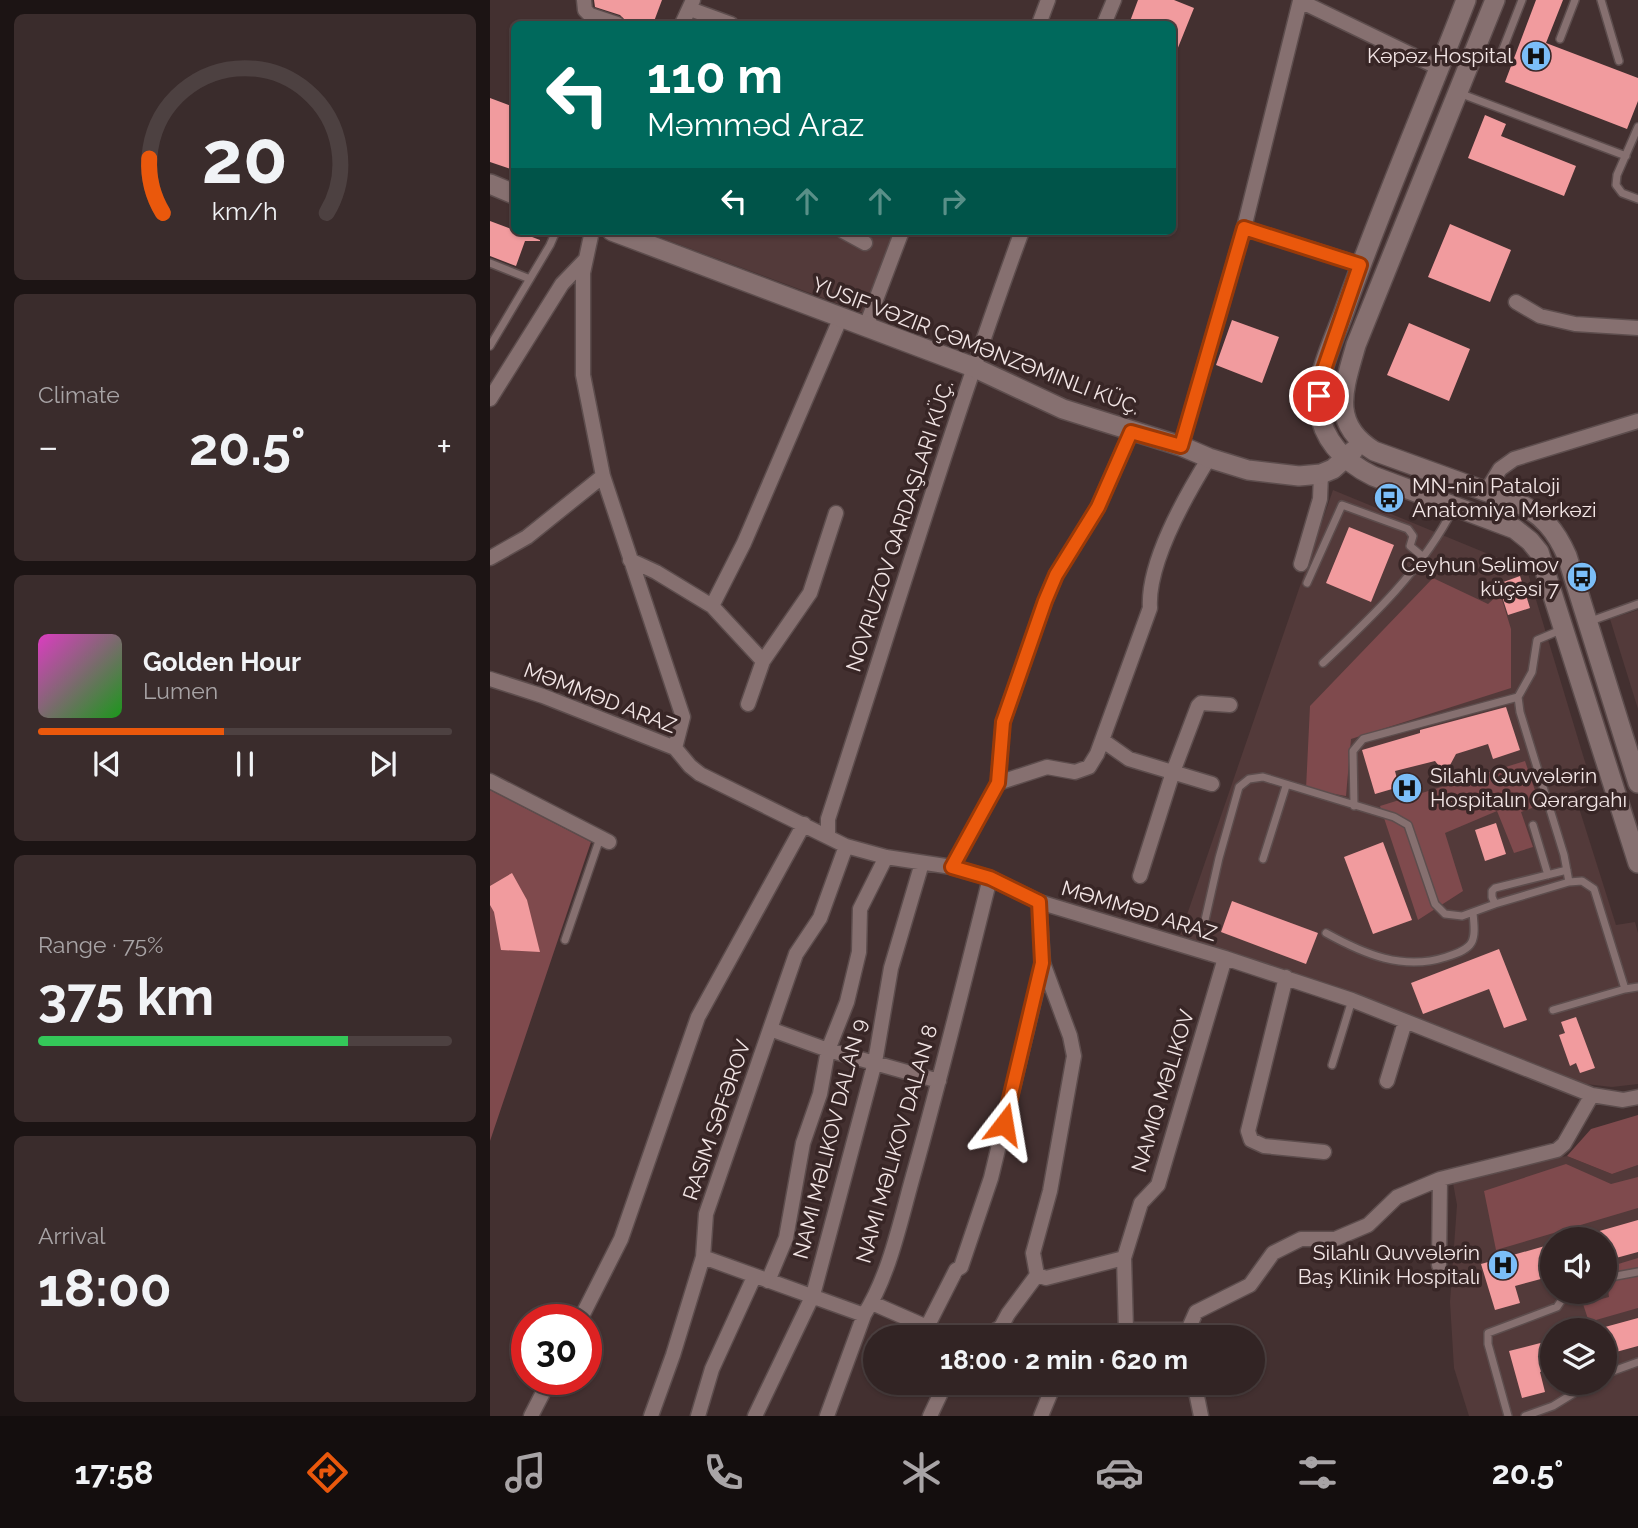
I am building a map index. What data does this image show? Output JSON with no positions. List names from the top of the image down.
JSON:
{
  "streets": {
    "main road": ["YUSIF VƏZIR ÇƏMƏNZƏMINLI KÜÇ."],
    "street": [
      "MƏMMƏD ARAZ",
      "NAMIQ MƏLIKOV",
      "RASIM SƏFƏROV",
      "NAMI MƏLIKOV DALAN 9",
      "NAMI MƏLIKOV DALAN 8"
    ]
  },
  "crossings": [
    ["MƏMMƏD ARAZ", "NAMIQ MƏLIKOV"],
    ["MƏMMƏD ARAZ", "RASIM SƏFƏROV"],
    ["MƏMMƏD ARAZ", "NAMI MƏLIKOV DALAN 9"],
    ["MƏMMƏD ARAZ", "NAMI MƏLIKOV DALAN 8"]
  ],
  "places": {
    "hospital": ["Kəpəz Hospital", "Silahlı Quvvələrin Hospitalın Qərargahı", "Silahlı Quvvələrin Baş Klinik Hospitalı"],
    "bus stop": ["MN-nin Pataloji Anatomiya Mərkəzi", "Ceyhun Səlimov küçəsi 7"]
  },
  "page": {
    "turn": ["110 m", "Məmməd Araz"],
    "tile": [
      "Climate",
      ["Range · 75%", "375 km"],
      ["Arrival", "18:00"]
    ],
    "heat": ["−", "20.5°", "+"],
    "song": ["Golden Hour", "Lumen"],
    "limit": "30",
    "trip": "18:00 · 2 min · 620 m",
    "tabs": ["17:58", "20.5°"],
    "gauge": ["20", "km/h"]
  }
}
